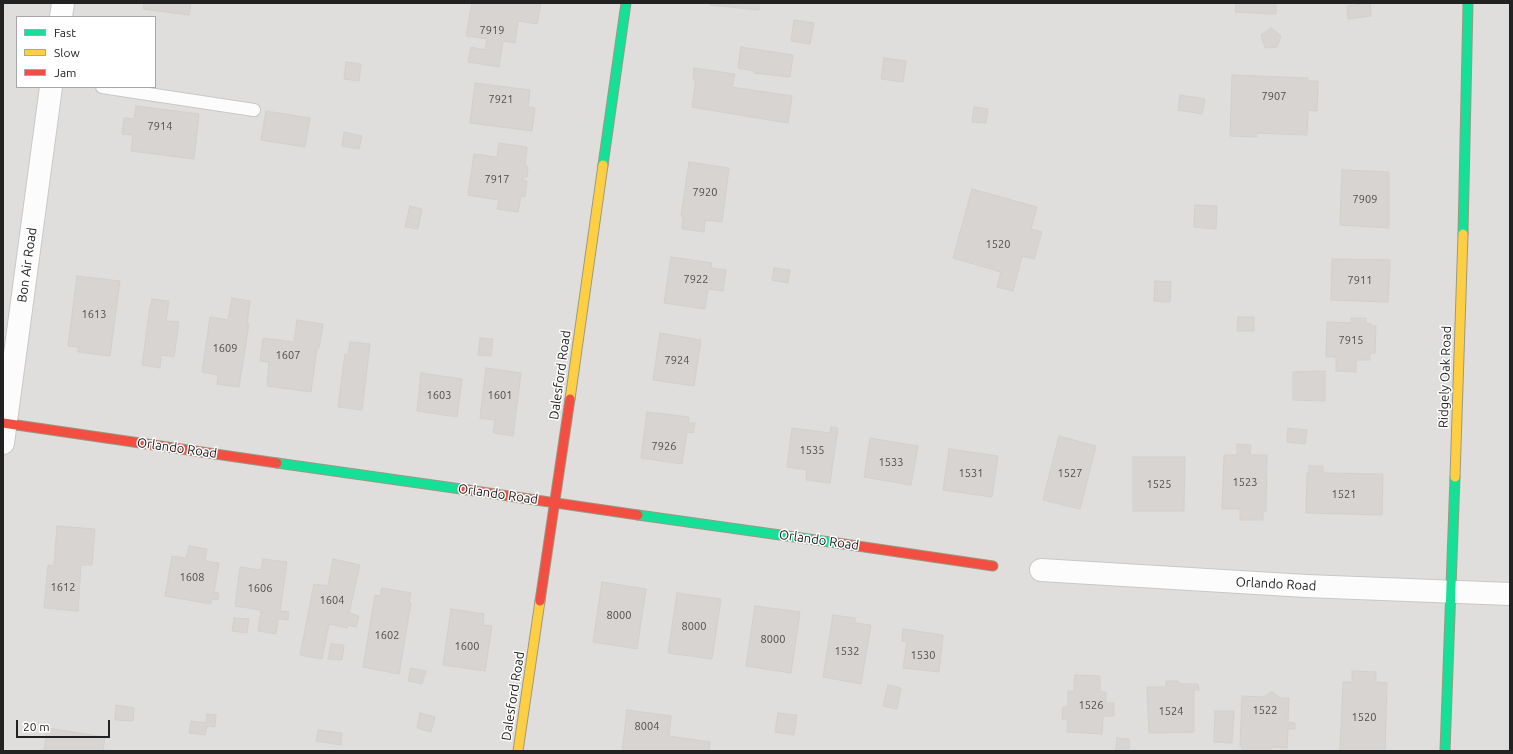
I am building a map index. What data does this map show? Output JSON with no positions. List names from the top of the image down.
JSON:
{
  "streets": {
    "street": [
      "Bon Air Road",
      "Dalesford Road",
      "Ridgely Oak Road",
      "Orlando Road"
    ]
  },
  "crossings": [
    ["Bon Air Road", "Orlando Road"],
    ["Dalesford Road", "Orlando Road"],
    ["Ridgely Oak Road", "Orlando Road"]
  ],
  "house_numbers": [
    "7919",
    "7907",
    "7921",
    "7914",
    "7917",
    "7920",
    "7909",
    "1520",
    "7922",
    "7911",
    "1613",
    "7915",
    "1609",
    "1607",
    "7924",
    "1603",
    "1601",
    "7926",
    "1535",
    "1533",
    "1531",
    "1527",
    "1523",
    "1525",
    "1521",
    "1608",
    "1612",
    "1606",
    "1604",
    "8000",
    "8000",
    "1602",
    "8000",
    "1600",
    "1532",
    "1530",
    "1526",
    "1522",
    "1524",
    "1520",
    "8004"
  ],
  "legend": ["Fast", "Slow", "Jam"],
  "scale_bar": "20 m"
}
